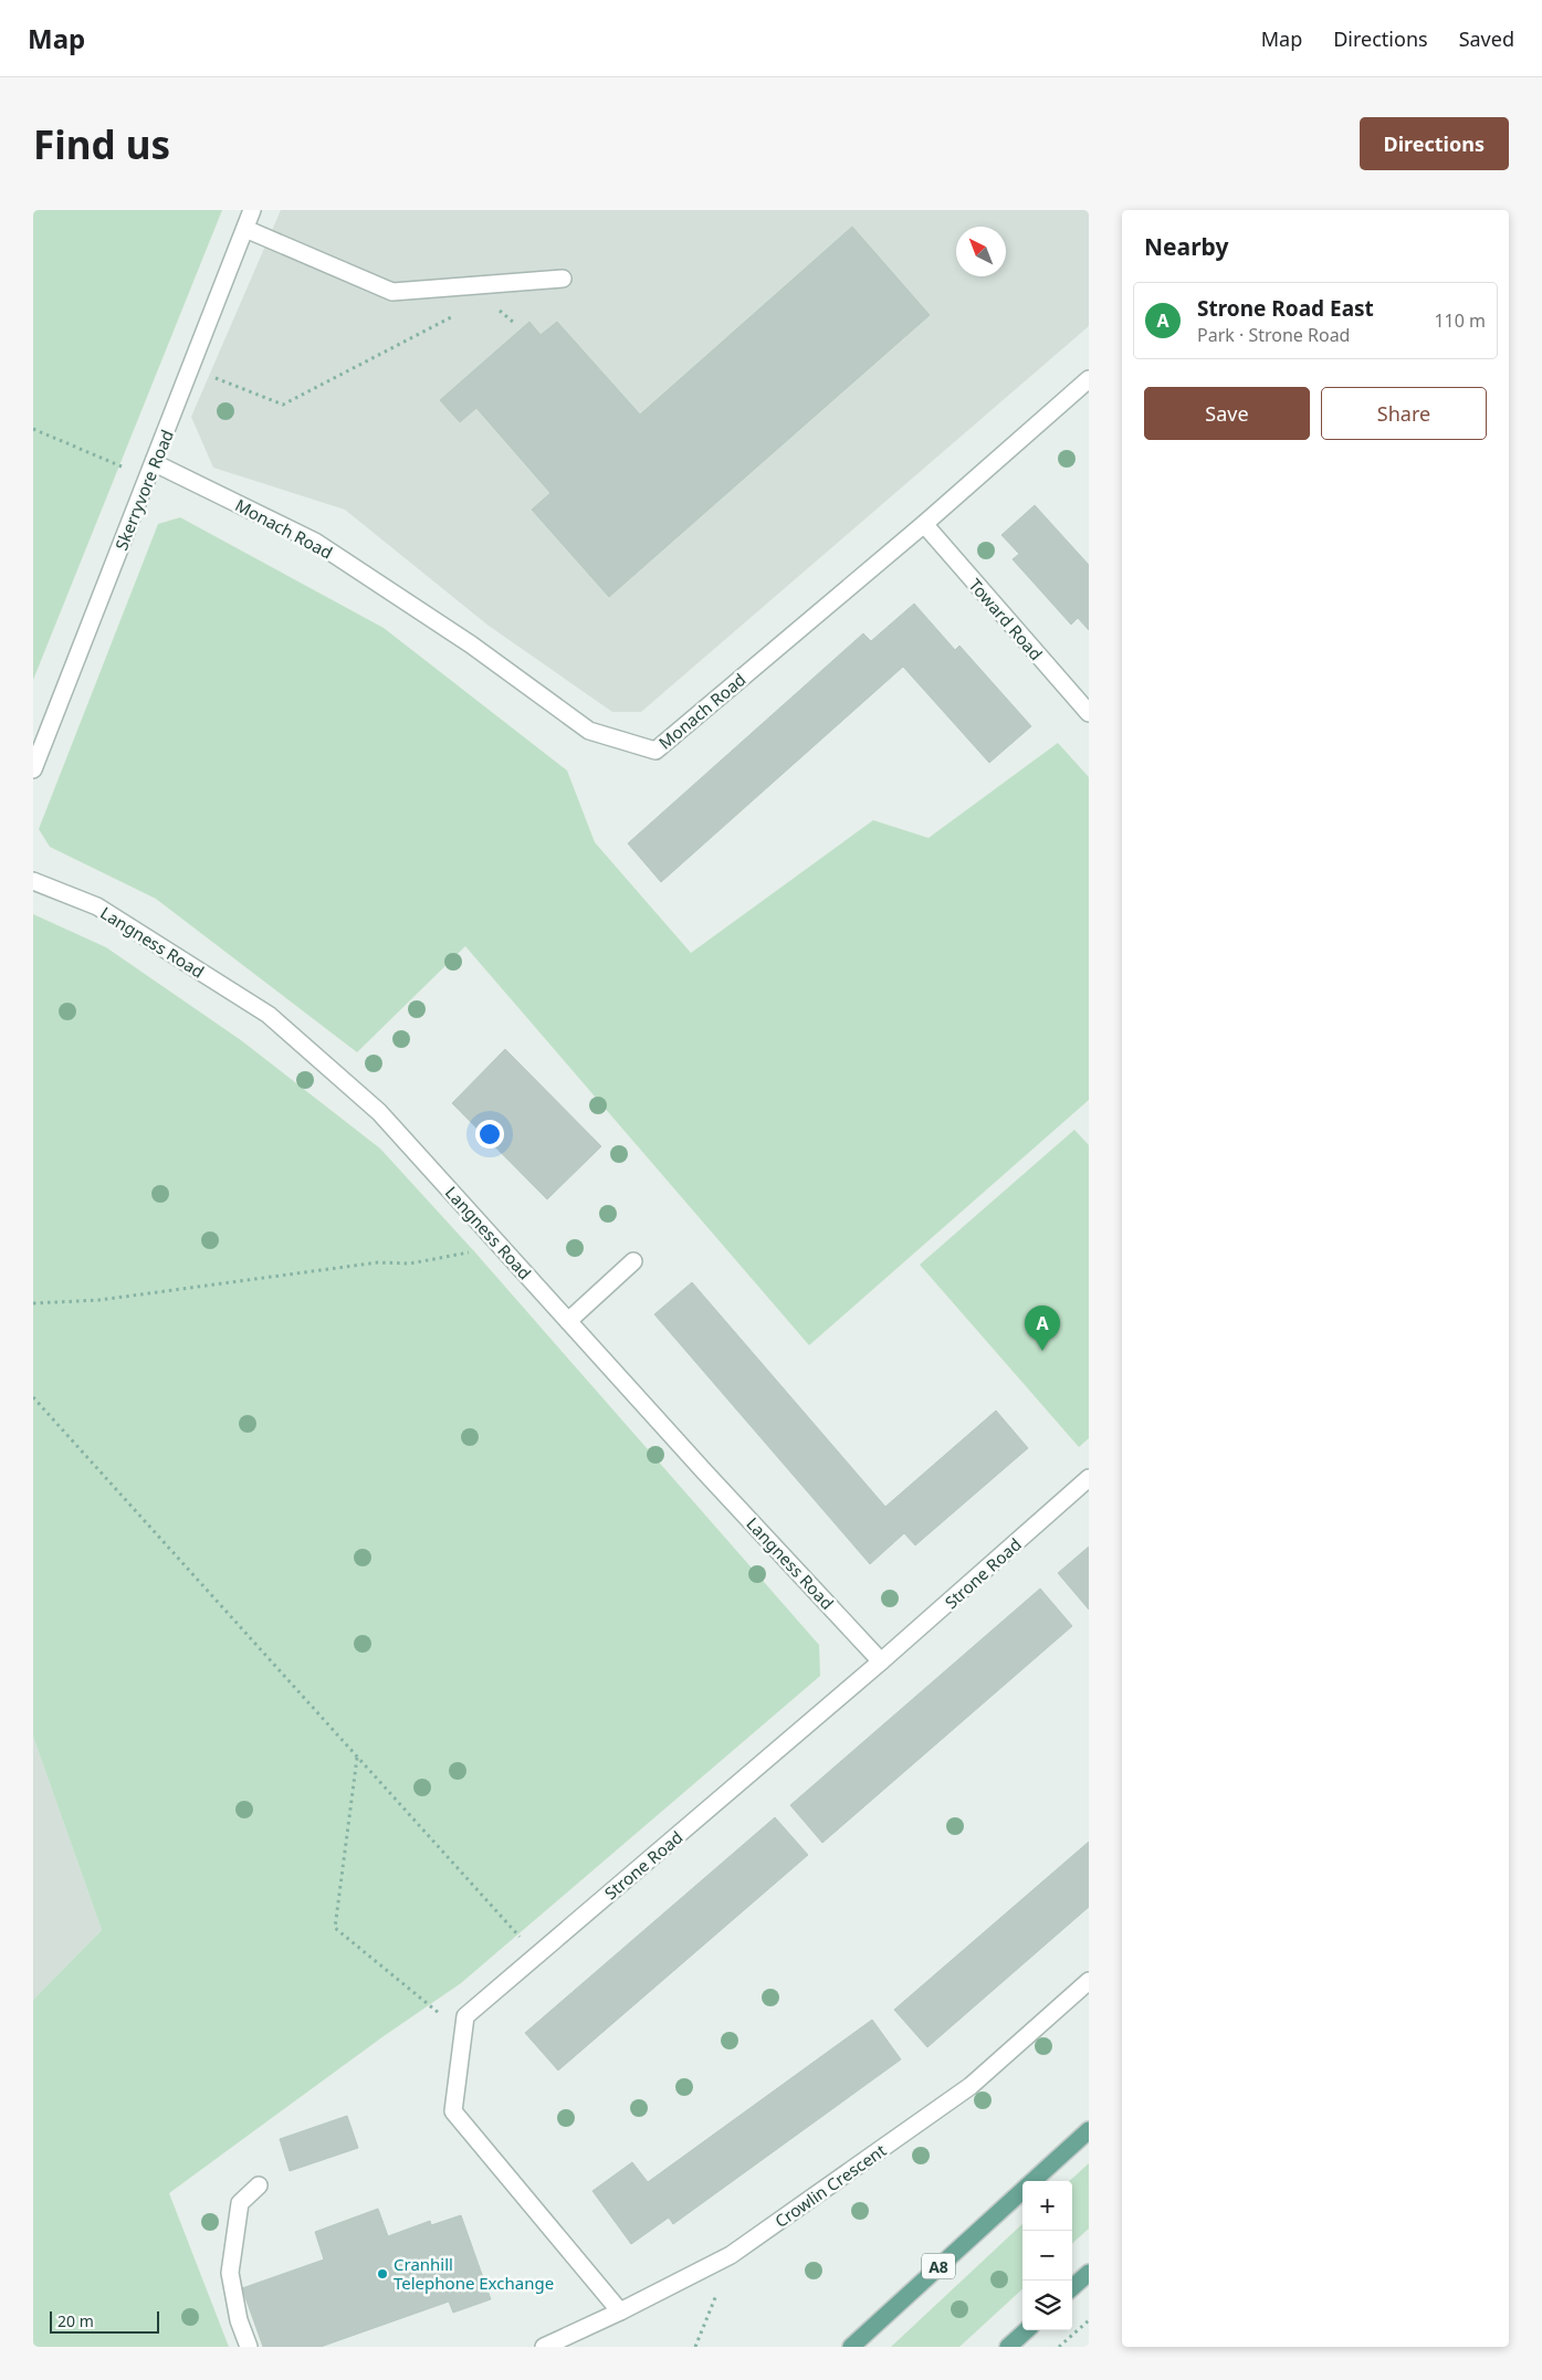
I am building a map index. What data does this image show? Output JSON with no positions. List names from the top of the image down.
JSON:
{
  "streets": {
    "main road": ["A8"],
    "street": [
      "Skerryvore Road",
      "Monach Road",
      "Toward Road",
      "Langness Road",
      "Strone Road",
      "Crowlin Crescent"
    ]
  },
  "crossings": [
    ["Skerryvore Road", "Monach Road"],
    ["Monach Road", "Toward Road"],
    ["Langness Road", "Strone Road"],
    ["Strone Road", "Crowlin Crescent"]
  ],
  "places": ["Cranhill Telephone Exchange"],
  "scale_bar": "20 m",
  "north": "top left",
  "page": {
    "header": "Map",
    "nav": ["Map", "Directions", "Saved"],
    "buttons": [
      "Directions",
      ["Save", "Share"]
    ],
    "title": "Find us",
    "heading": "Nearby",
    "list": [
      {
        "mark": "A",
        "name": "Strone Road East",
        "note": "Park · Strone Road",
        "value": "110 m"
      }
    ],
    "pins": "A",
    "map_buttons": ["+", "−"],
    "scale": "20 m"
  }
}
